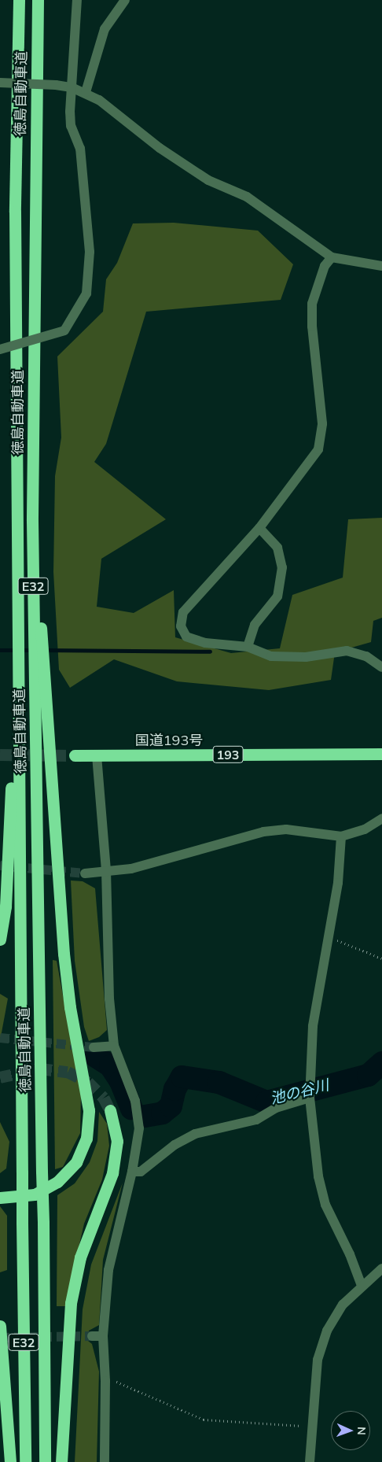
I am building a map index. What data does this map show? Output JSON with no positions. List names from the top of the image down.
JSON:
{
  "streets": {
    "highway": [
      "徳島自動車道",
      "E32",
      "国道193号",
      "193"
    ]
  },
  "water": ["池の谷川"],
  "north": "right"
}
